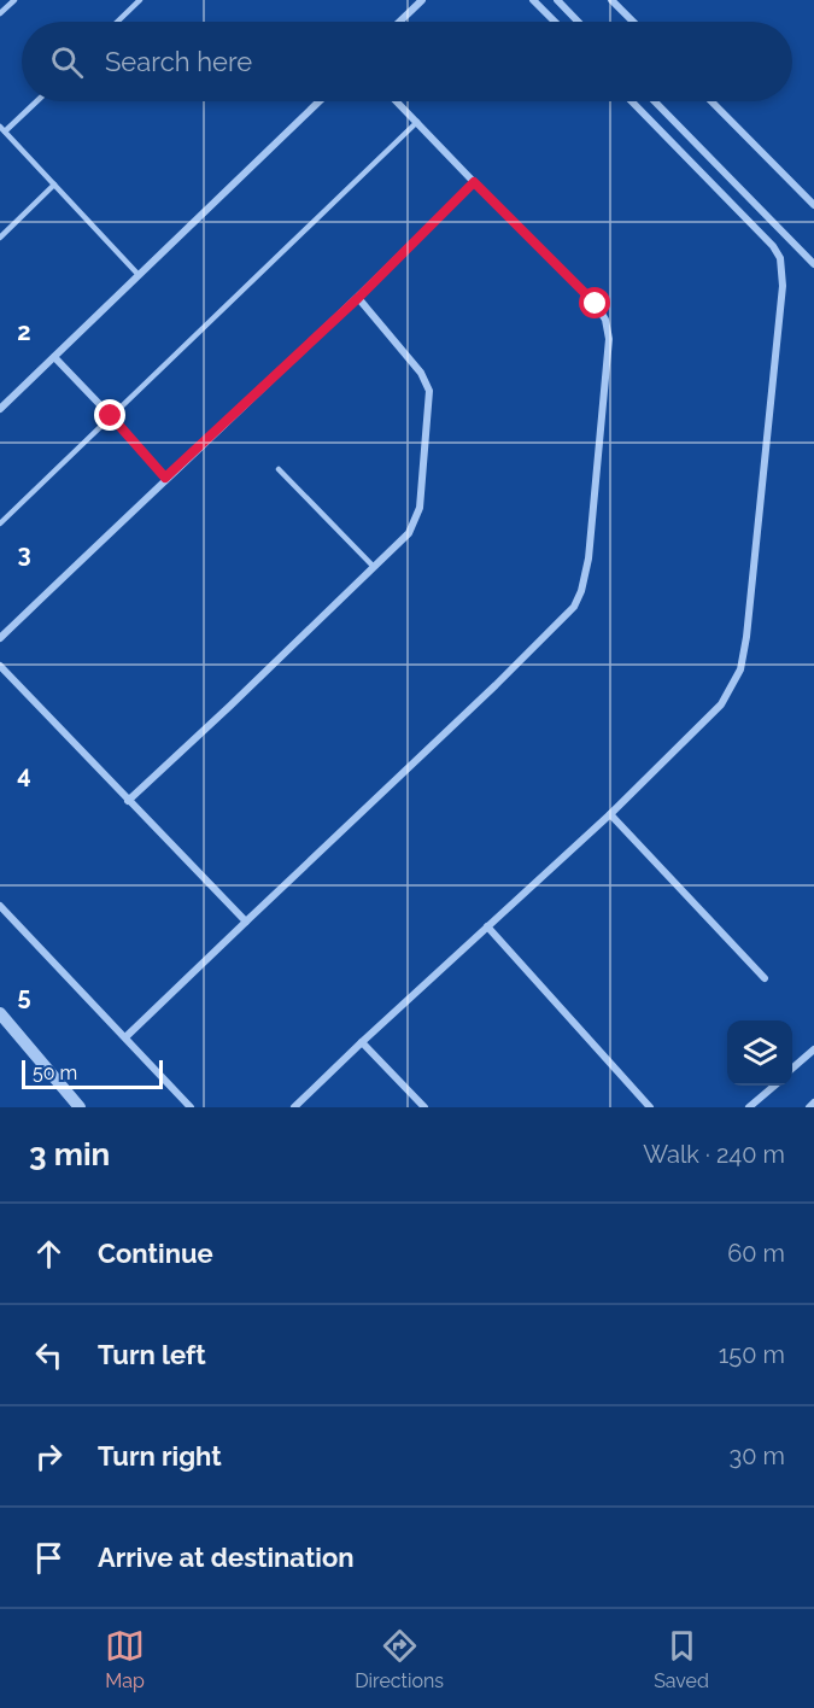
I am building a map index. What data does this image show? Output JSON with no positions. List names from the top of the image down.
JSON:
{
  "scale_bar": "50 m",
  "page": {
    "search": "Search here",
    "scale": "50 m",
    "heading": ["3 min", "Walk · 240 m"],
    "list": [
      ["Continue", "60 m"],
      ["Turn left", "150 m"],
      ["Turn right", "30 m"],
      "Arrive at destination"
    ],
    "nav": ["Map", "Directions", "Saved"]
  },
  "grid": {
    "rows": [
      "2",
      "3",
      "4",
      "5"
    ]
  }
}
